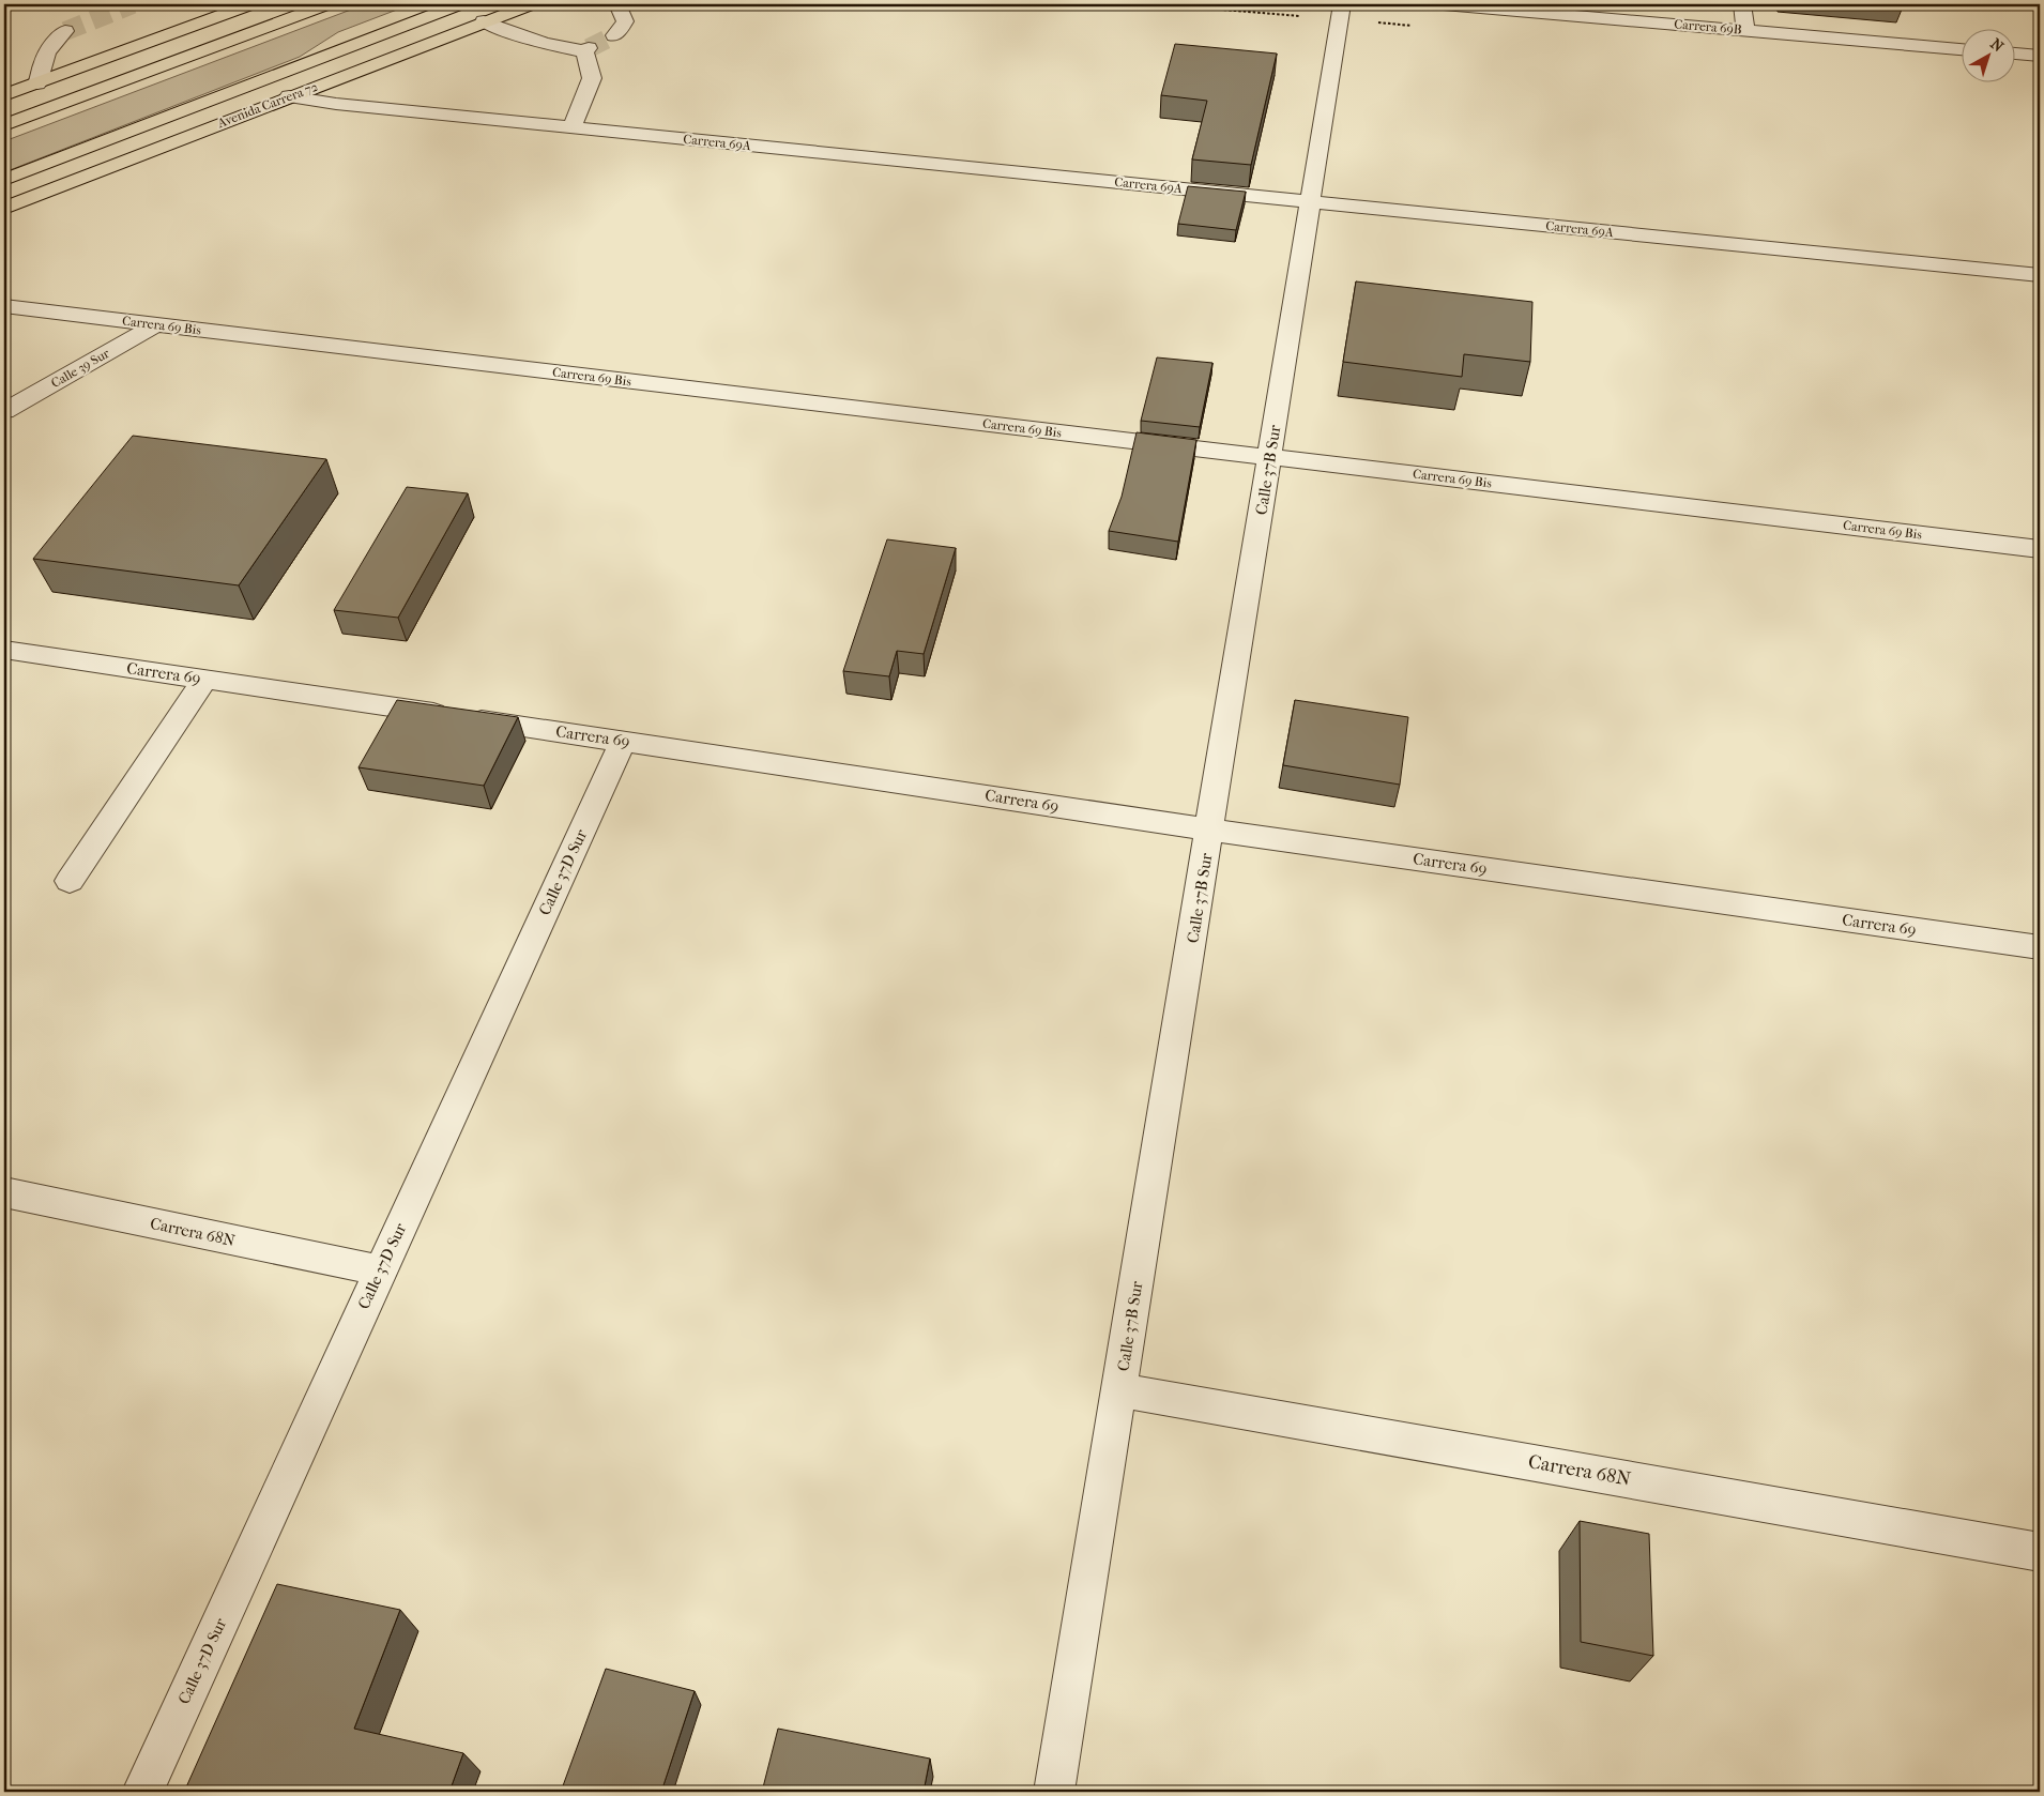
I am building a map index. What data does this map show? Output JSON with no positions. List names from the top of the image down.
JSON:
{
  "streets": {
    "highway": ["Avenida Carrera 72"],
    "street": [
      "Carrera 69B",
      "Carrera 69A",
      "Carrera 69 Bis",
      "Calle 39 Sur",
      "Calle 37B Sur",
      "Carrera 69",
      "Calle 37D Sur",
      "Carrera 68N"
    ]
  },
  "crossings": [
    ["Avenida Carrera 72", "Carrera 69A"],
    ["Carrera 69A", "Calle 37B Sur"],
    ["Carrera 69 Bis", "Calle 39 Sur"],
    ["Carrera 69 Bis", "Calle 37B Sur"],
    ["Calle 37B Sur", "Carrera 69"],
    ["Calle 37B Sur", "Carrera 68N"],
    ["Carrera 69", "Calle 37D Sur"],
    ["Calle 37D Sur", "Carrera 68N"]
  ],
  "north": "top right"
}
